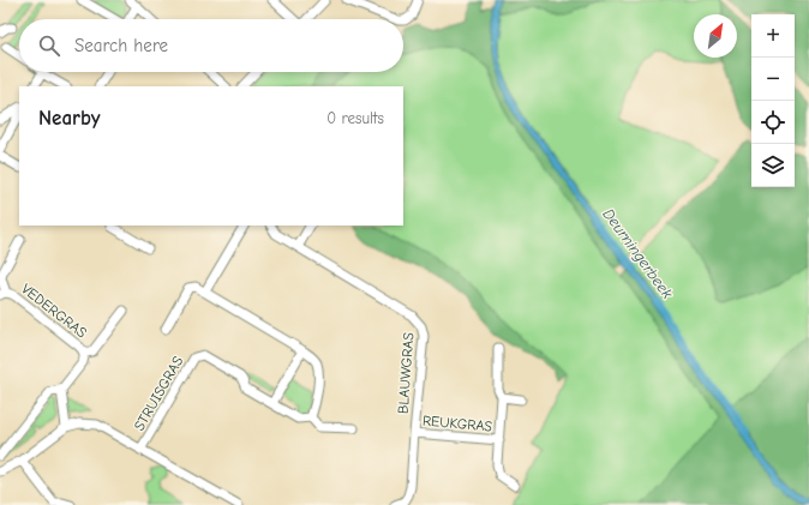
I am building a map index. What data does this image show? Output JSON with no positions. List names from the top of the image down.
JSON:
{
  "streets": {
    "street": [
      "VEDERGRAS",
      "BLAUWGRAS",
      "STRUISGRAS",
      "REUKGRAS"
    ]
  },
  "crossings": [
    ["BLAUWGRAS", "REUKGRAS"]
  ],
  "water": ["Deurningerbeek"],
  "north": "top right",
  "page": {
    "map_buttons": ["+", "−"],
    "search": "Search here",
    "heading": ["Nearby", "0 results"]
  }
}
